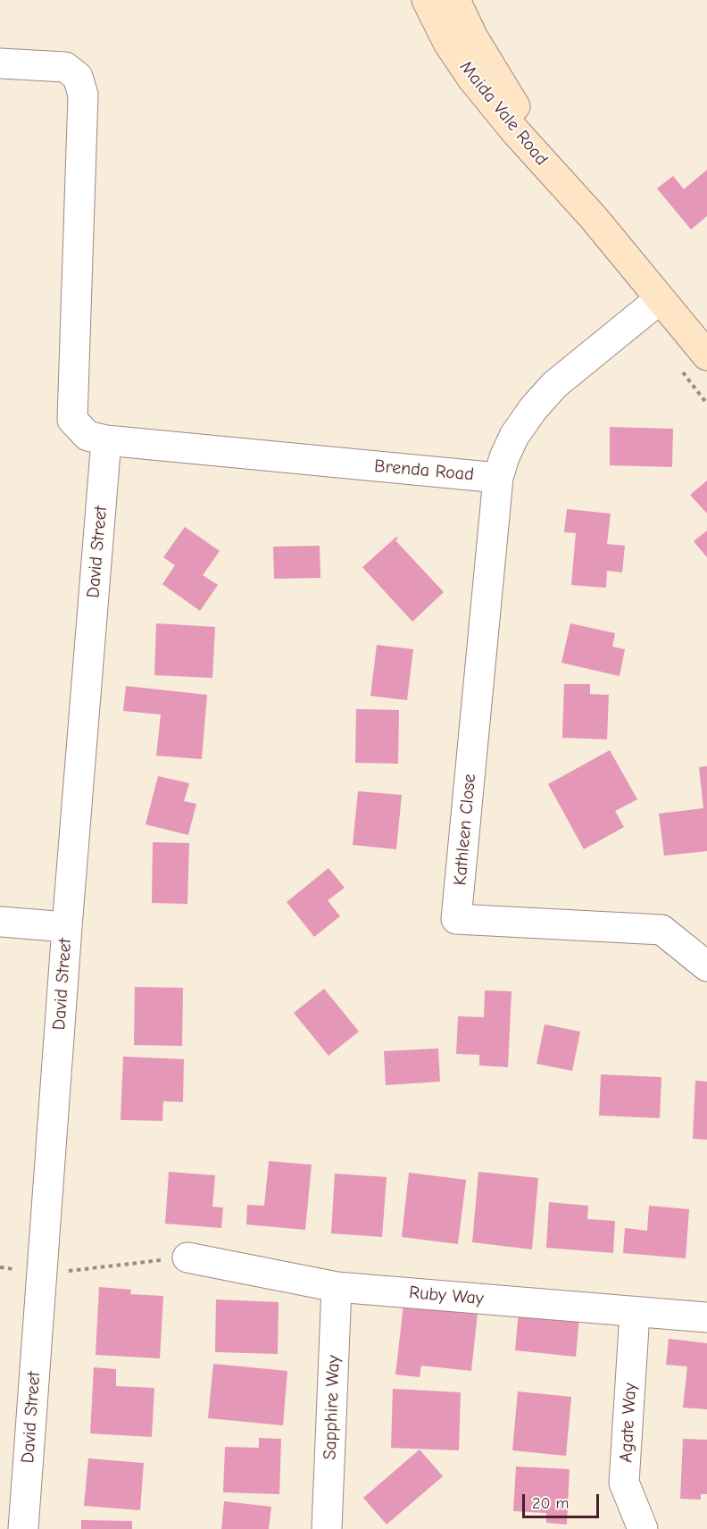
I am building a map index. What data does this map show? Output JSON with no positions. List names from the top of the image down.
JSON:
{
  "streets": {
    "main road": ["Maida Vale Road"],
    "street": [
      "Brenda Road",
      "David Street",
      "Kathleen Close",
      "Ruby Way",
      "Sapphire Way",
      "Agate Way"
    ]
  },
  "crossings": [
    ["Maida Vale Road", "Brenda Road"],
    ["Brenda Road", "David Street"],
    ["Brenda Road", "Kathleen Close"],
    ["Ruby Way", "Sapphire Way"],
    ["Ruby Way", "Agate Way"]
  ],
  "scale_bar": "20 m"
}
